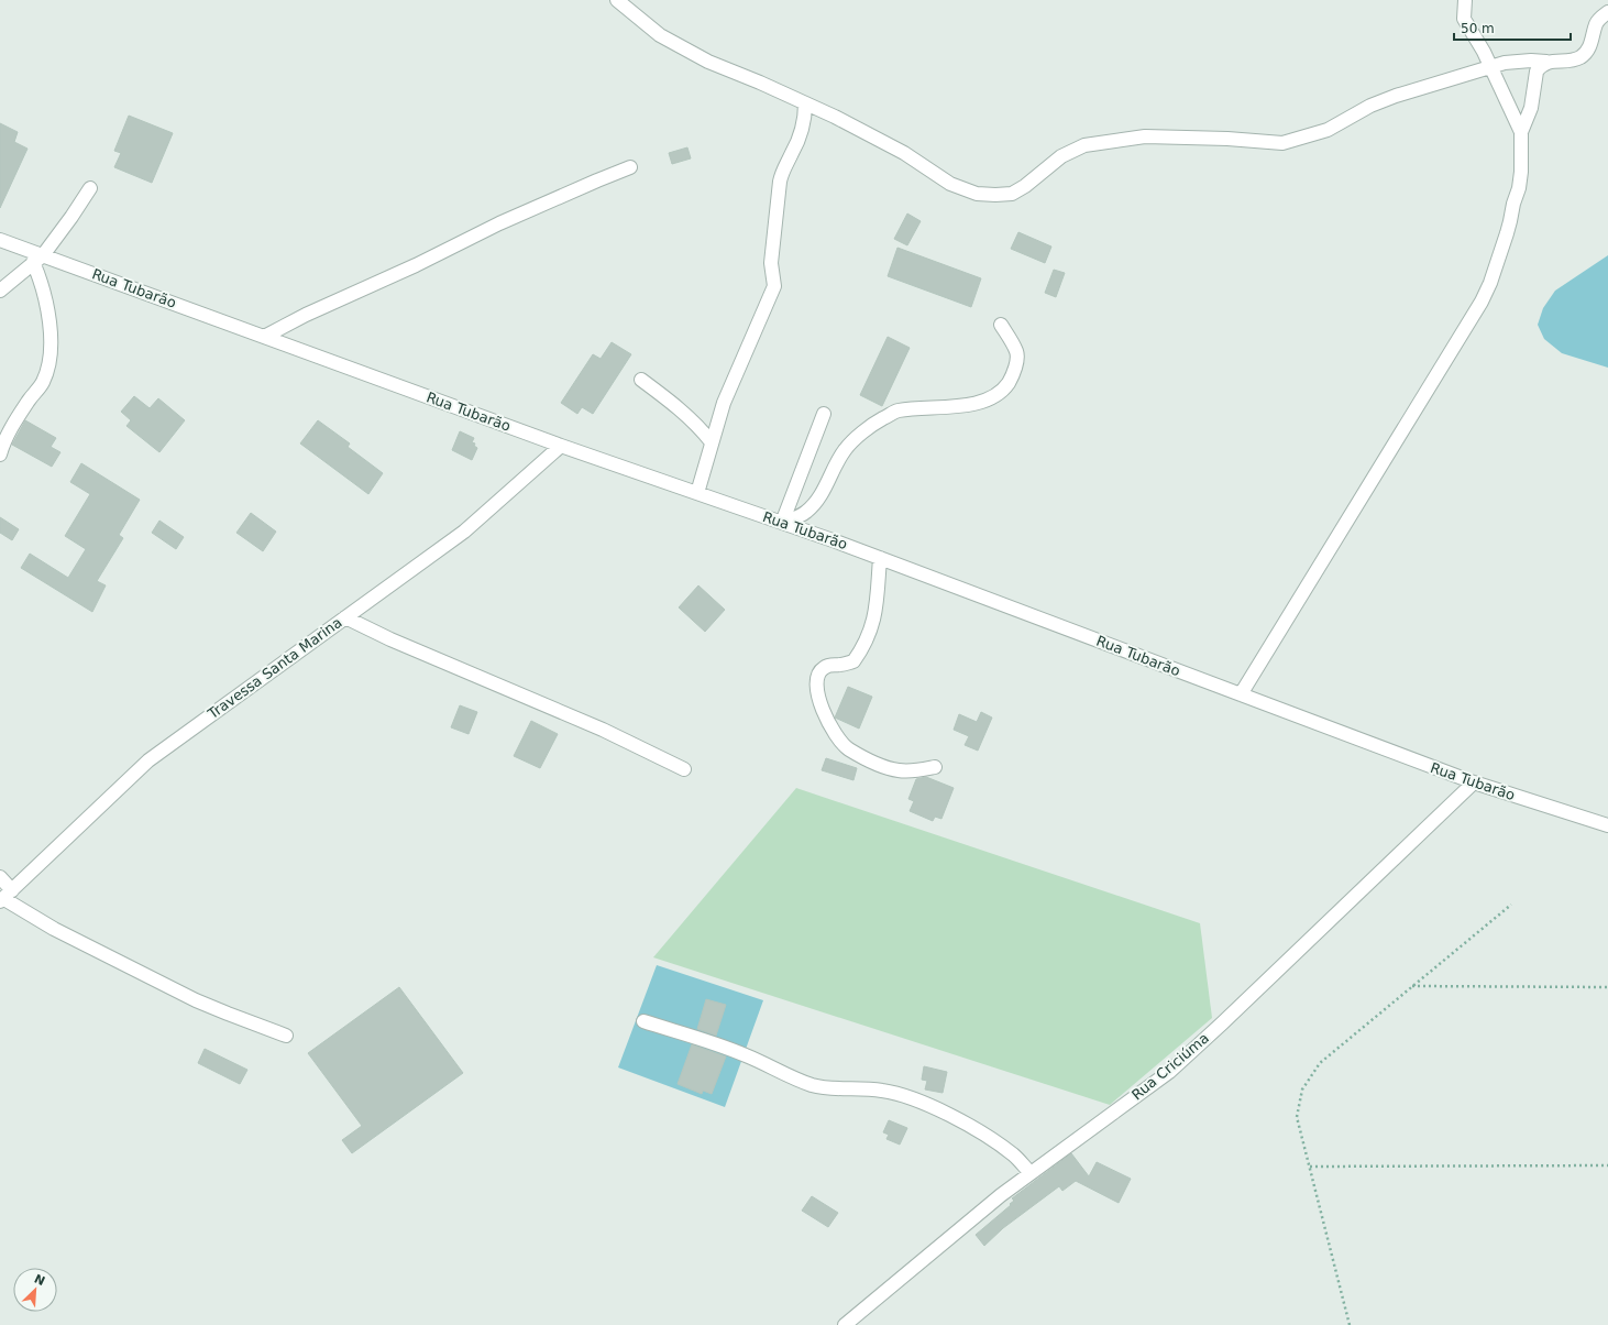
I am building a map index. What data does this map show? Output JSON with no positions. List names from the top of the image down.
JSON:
{
  "streets": {
    "street": ["Rua Tubarão", "Travessa Santa Marina", "Rua Criciúma"]
  },
  "crossings": [
    ["Rua Tubarão", "Travessa Santa Marina"],
    ["Rua Tubarão", "Rua Criciúma"]
  ],
  "scale_bar": "50 m",
  "north": "top right"
}
